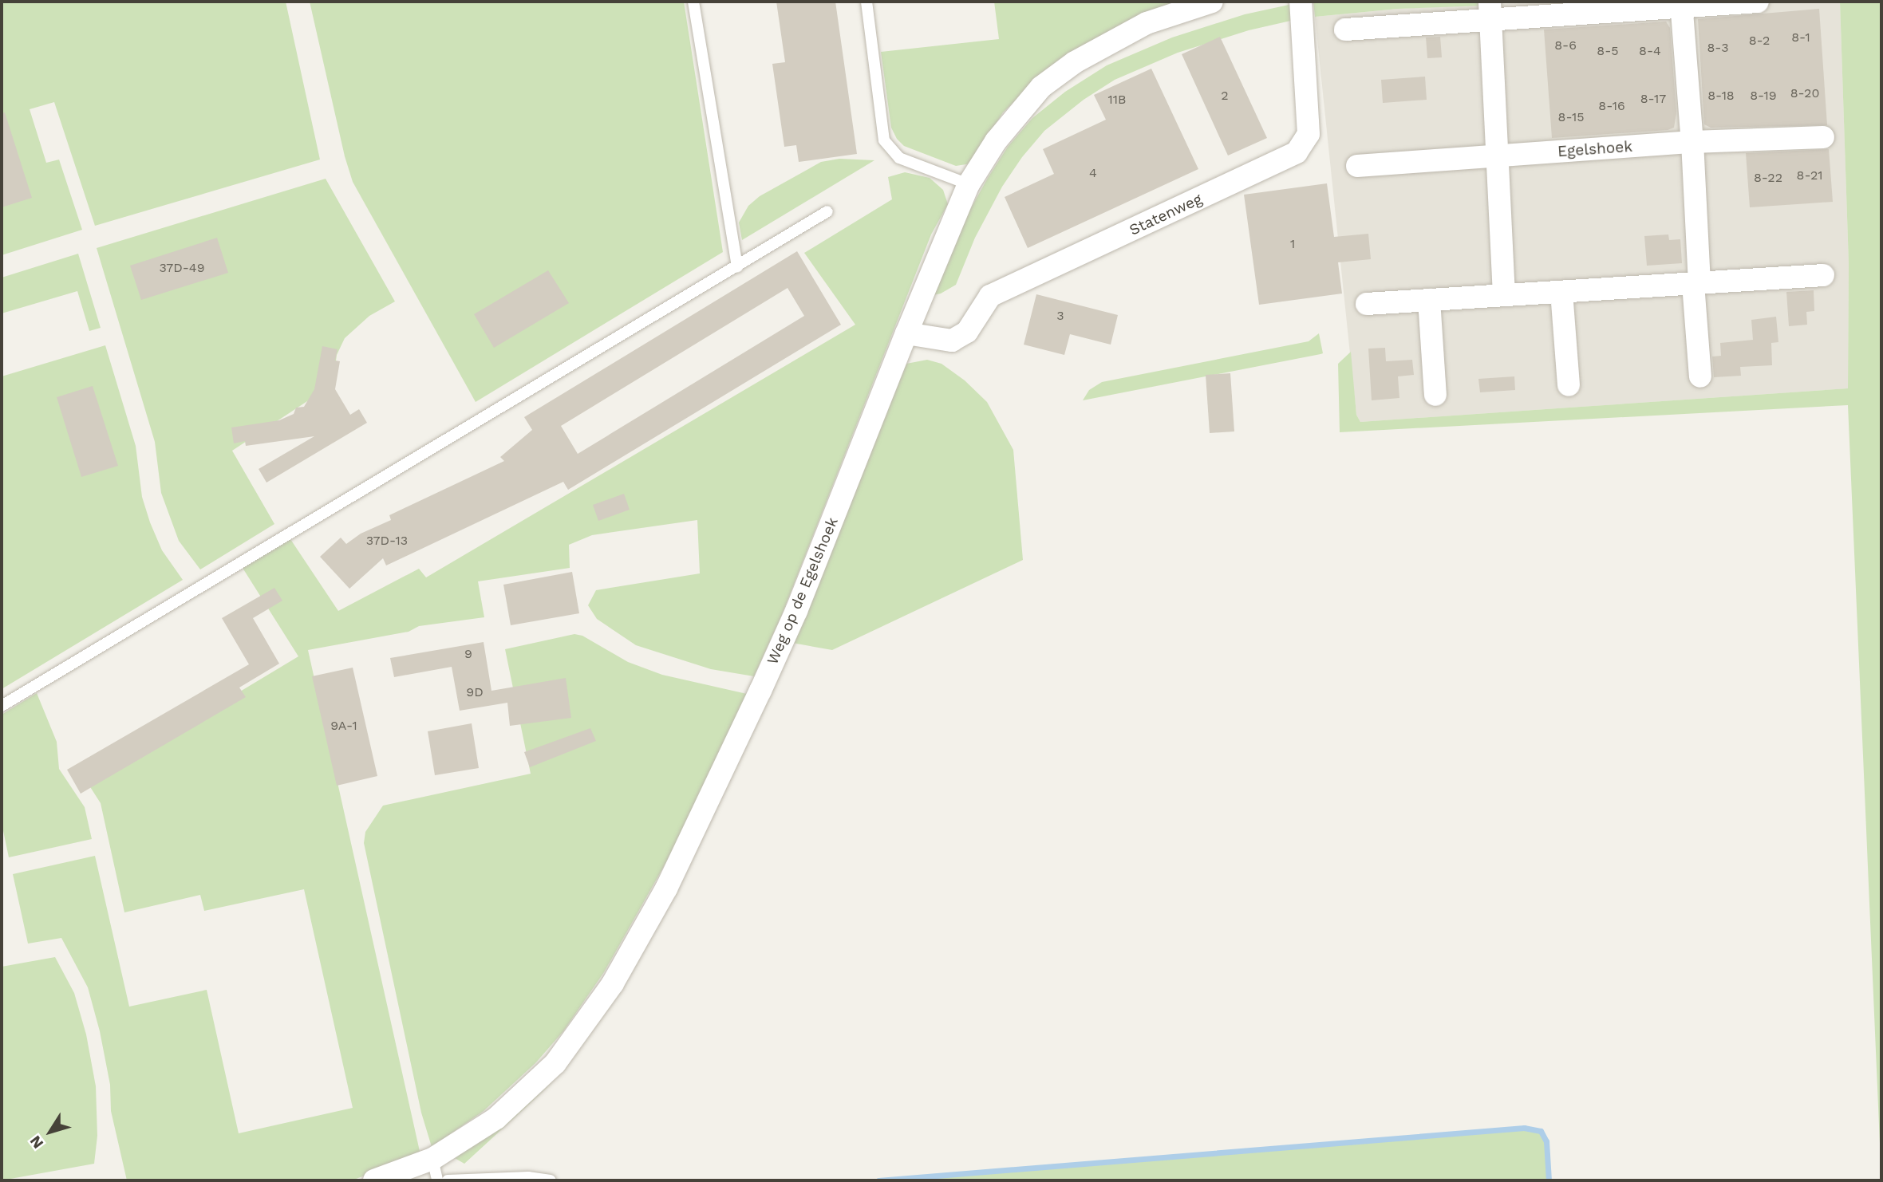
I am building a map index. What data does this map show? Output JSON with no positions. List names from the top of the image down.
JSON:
{
  "streets": {
    "street": ["Egelshoek", "Statenweg", "Weg op de Egelshoek"]
  },
  "crossings": [
    ["Statenweg", "Weg op de Egelshoek"]
  ],
  "house_numbers": [
    "8-1",
    "8-2",
    "8-6",
    "8-3",
    "8-5",
    "8-4",
    "8-20",
    "2",
    "8-18",
    "8-19",
    "8-17",
    "11B",
    "8-16",
    "8-15",
    "4",
    "8-21",
    "8-22",
    "1",
    "37D-49",
    "3",
    "37D-13",
    "9",
    "9D",
    "9A-1"
  ],
  "north": "bottom left"
}
